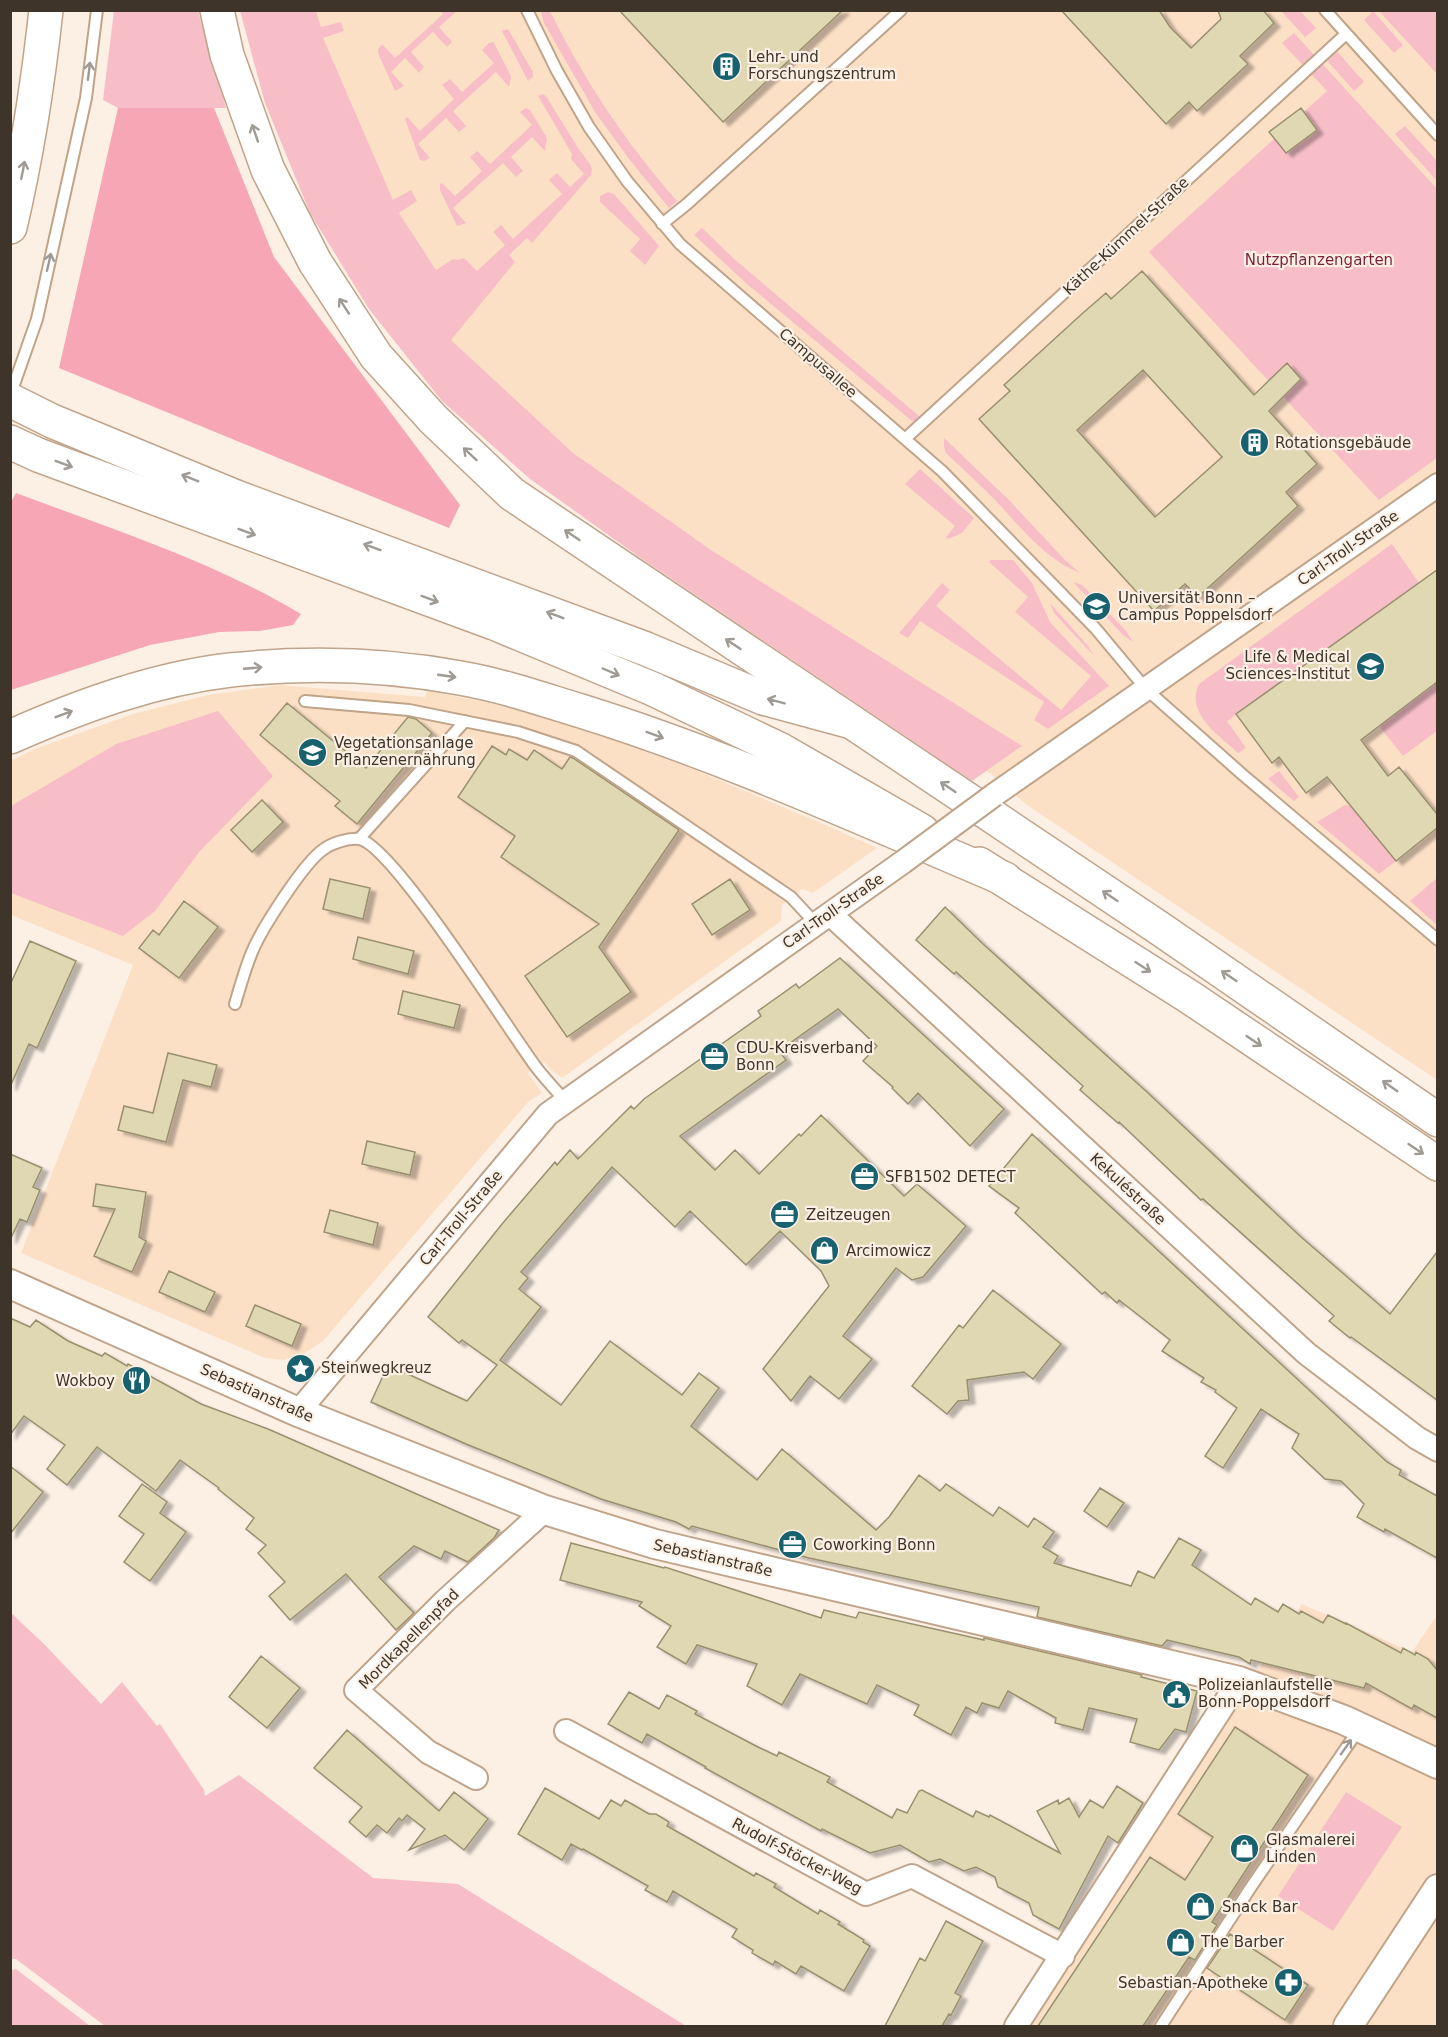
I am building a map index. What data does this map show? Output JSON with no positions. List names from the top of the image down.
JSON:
{
  "streets": {
    "street": [
      "Carl-Troll-Straße",
      "Kekuléstraße",
      "Sebastianstraße",
      "Mordkapellenpfad",
      "Rudolf-Stöcker-Weg"
    ],
    "lane": ["Käthe-Kümmel-Straße", "Campusallee"]
  },
  "crossings": [
    ["Käthe-Kümmel-Straße", "Campusallee"],
    ["Campusallee", "Carl-Troll-Straße"],
    ["Carl-Troll-Straße", "Kekuléstraße"],
    ["Carl-Troll-Straße", "Sebastianstraße"],
    ["Sebastianstraße", "Mordkapellenpfad"]
  ],
  "parks": ["Nutzpflanzengarten"],
  "places": {
    "building": ["Lehr- und Forschungszentrum", "Rotationsgebäude"],
    "school or university": ["Universität Bonn – Campus Poppelsdorf", "Life & Medical Sciences-Institut", "Vegetationsanlage Pflanzenernährung"],
    "office": [
      "CDU-Kreisverband Bonn",
      "SFB1502 DETECT",
      "Zeitzeugen",
      "Coworking Bonn"
    ],
    "shop": [
      "Arcimowicz",
      "Glasmalerei Linden",
      "Snack Bar",
      "The Barber"
    ],
    "place": ["Steinwegkreuz"],
    "restaurant": ["Wokboy"],
    "public building": ["Polizeianlaufstelle Bonn-Poppelsdorf"],
    "pharmacy": ["Sebastian-Apotheke"]
  }
}
